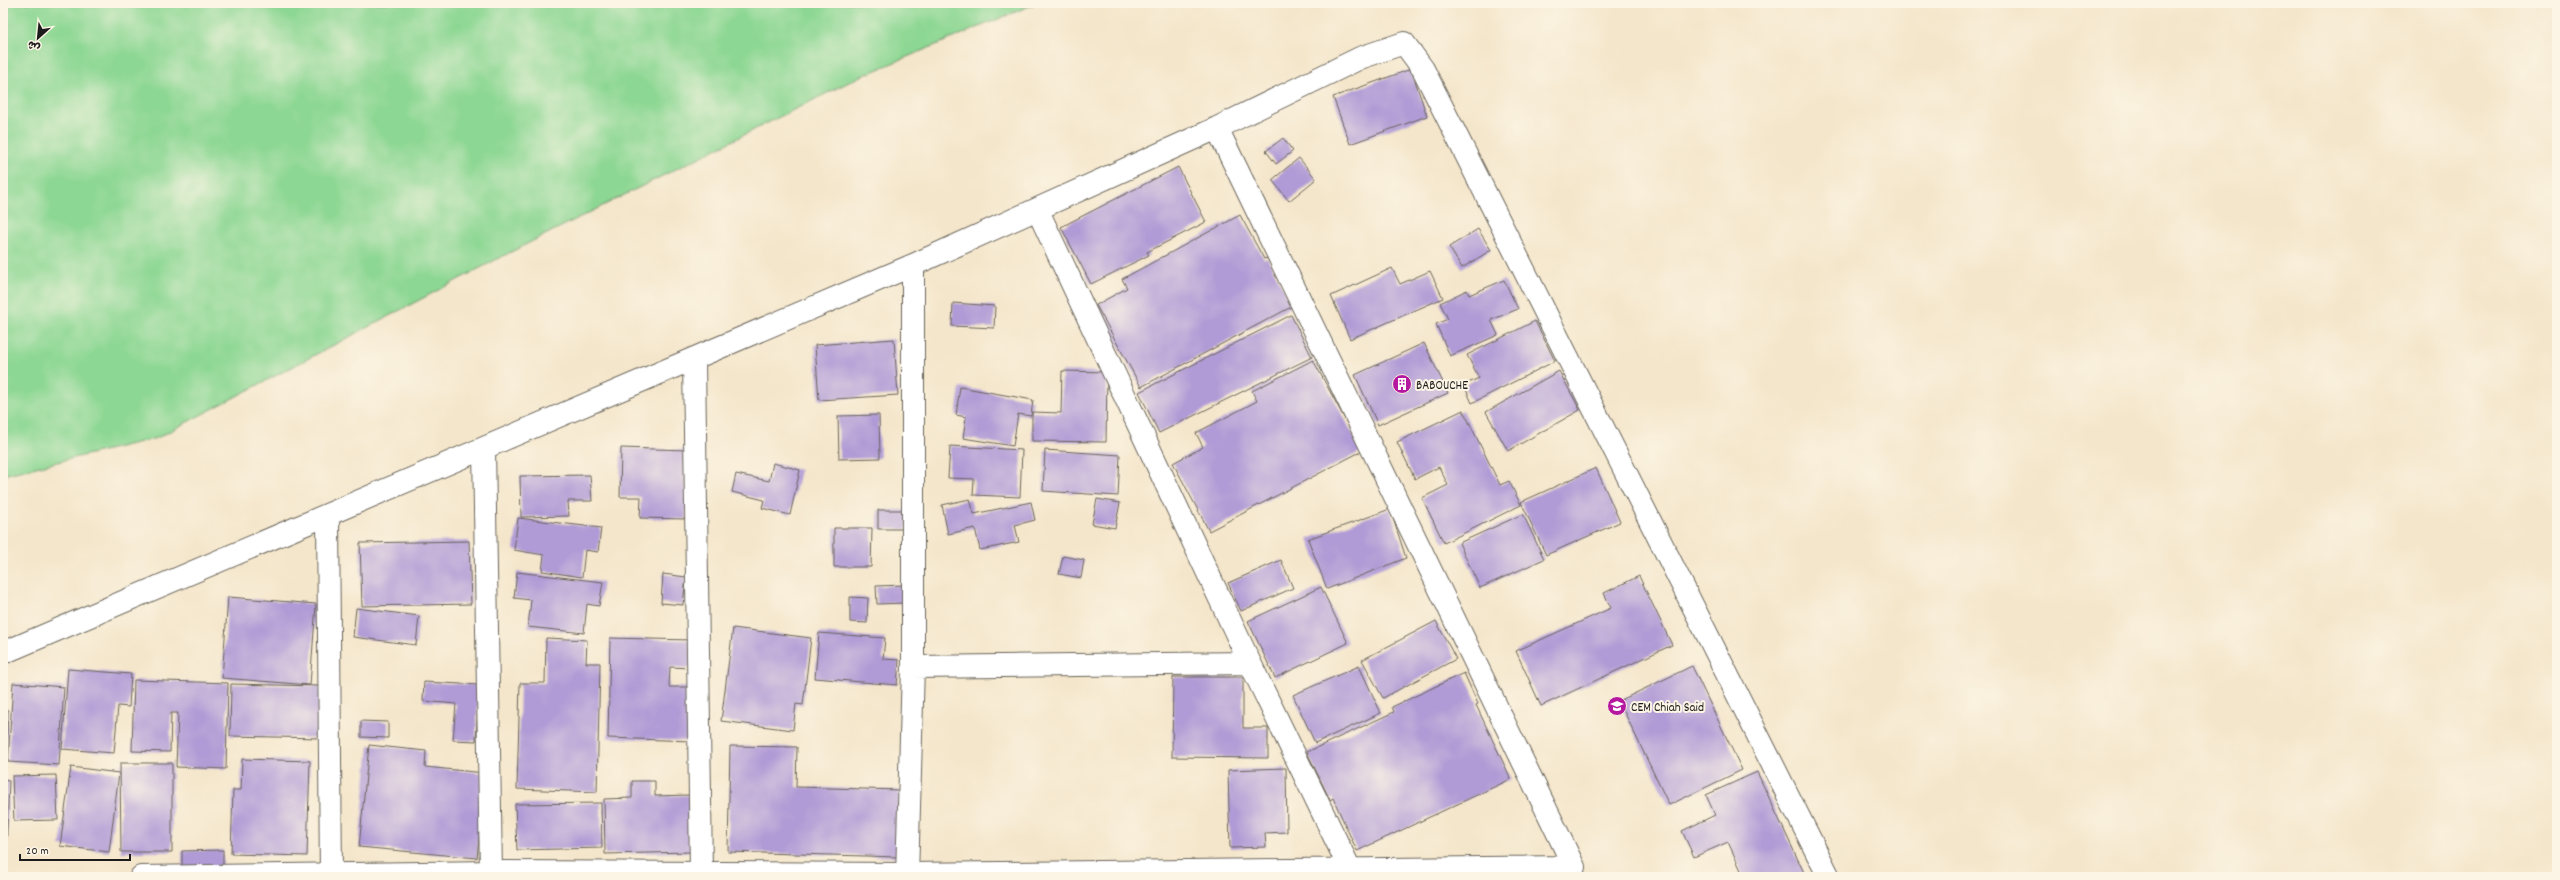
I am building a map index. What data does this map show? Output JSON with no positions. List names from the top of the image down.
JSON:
{
  "places": {
    "building": ["BABOUCHE"],
    "school or university": ["CEM Chiah Said"]
  },
  "scale_bar": "20 m",
  "north": "bottom left"
}
